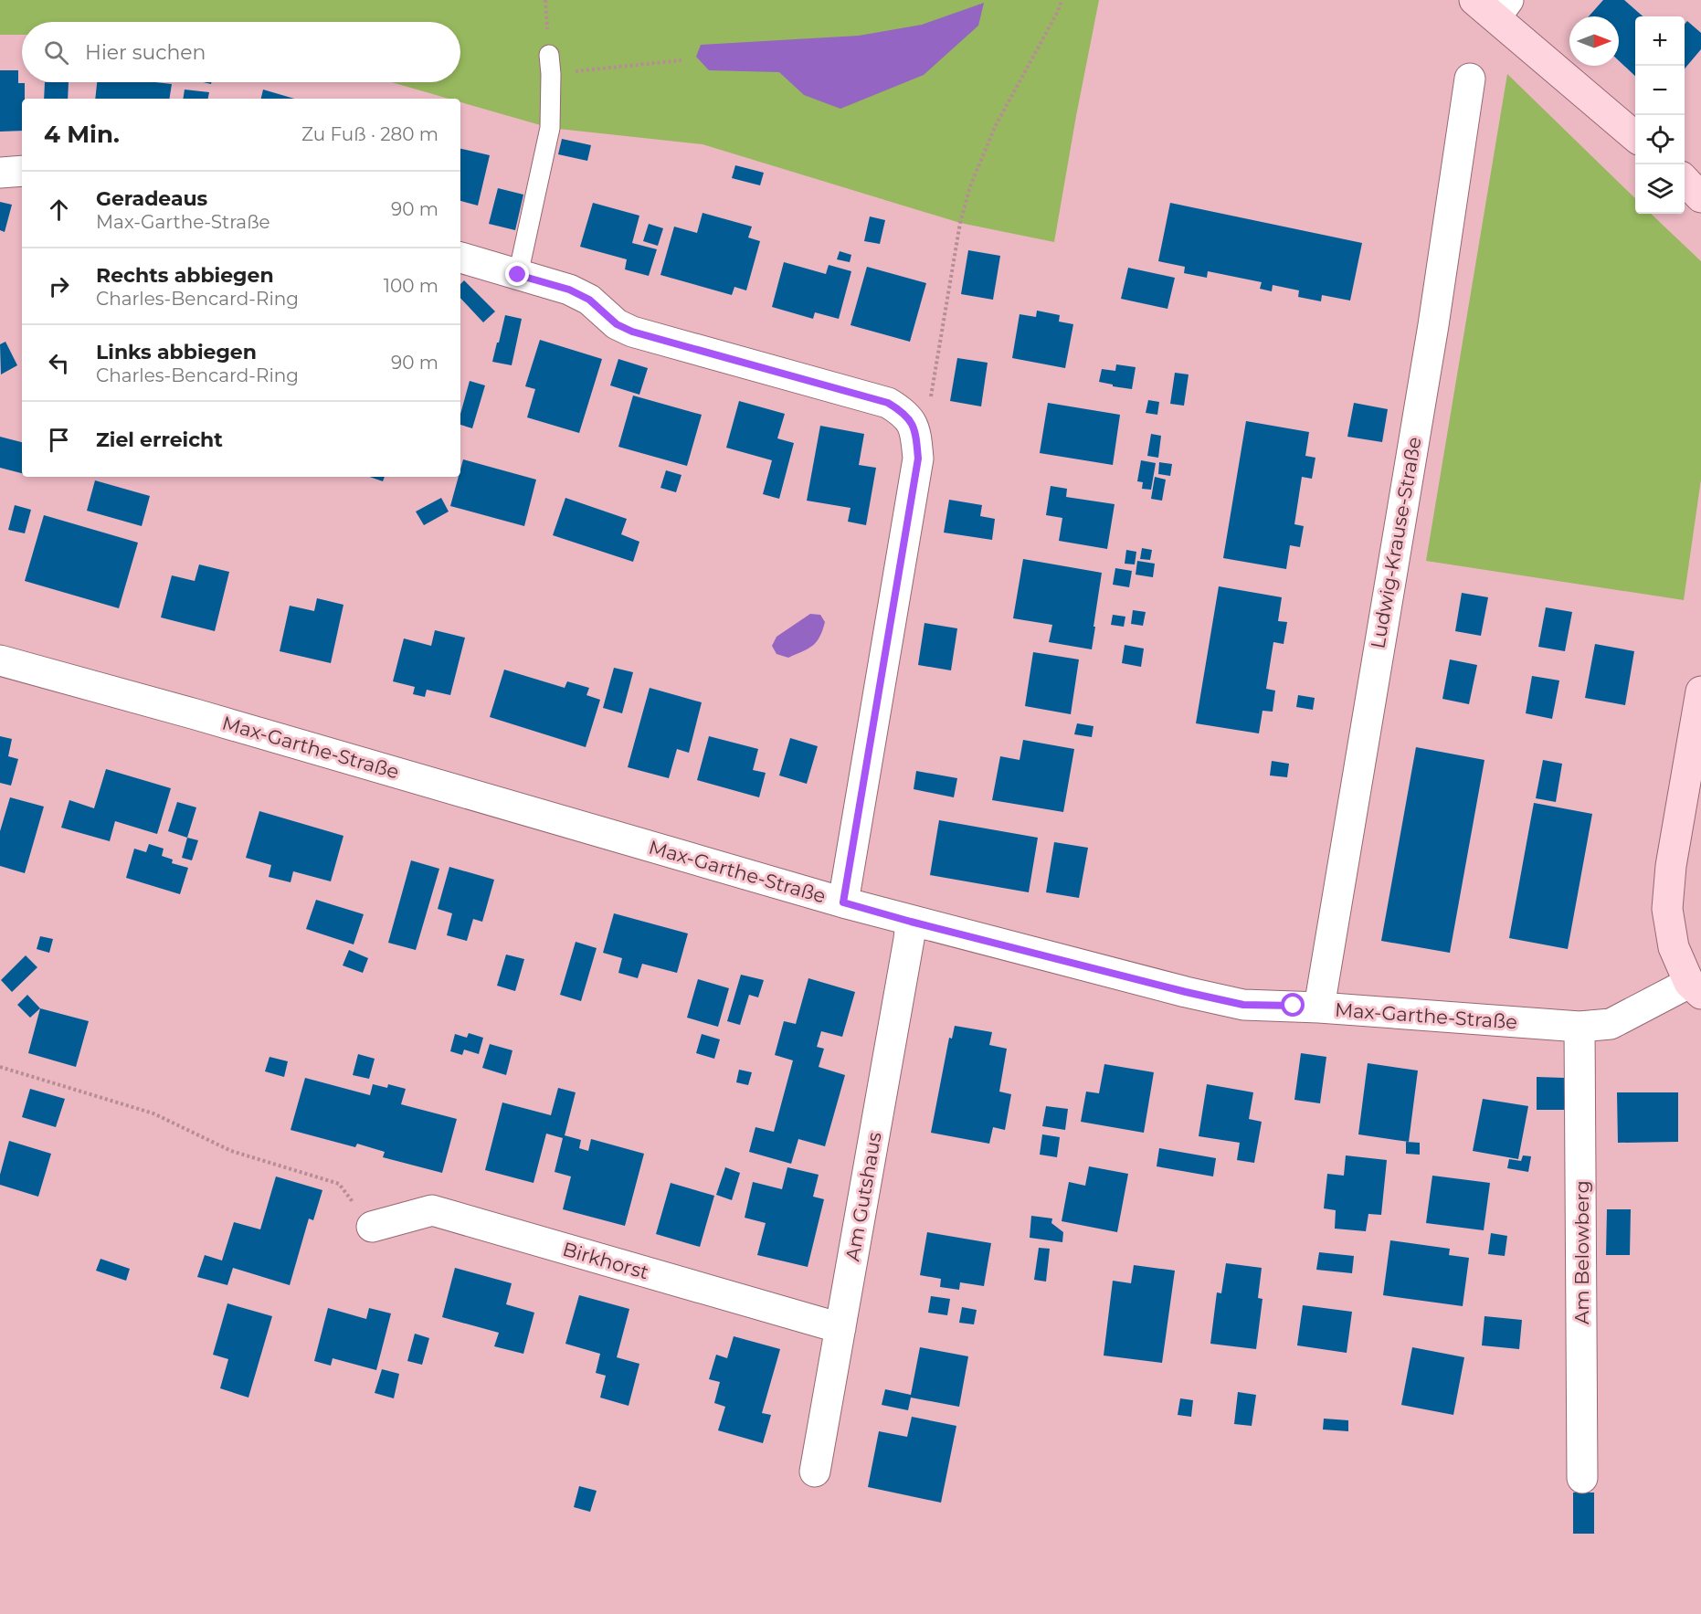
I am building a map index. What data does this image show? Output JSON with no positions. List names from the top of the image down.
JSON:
{
  "streets": {
    "street": [
      "Ludwig-Krause-Straße",
      "Max-Garthe-Straße",
      "Am Gutshaus",
      "Am Belowberg",
      "Birkhorst"
    ]
  },
  "crossings": [
    ["Ludwig-Krause-Straße", "Max-Garthe-Straße"],
    ["Max-Garthe-Straße", "Am Gutshaus"],
    ["Max-Garthe-Straße", "Am Belowberg"],
    ["Am Gutshaus", "Birkhorst"]
  ],
  "north": "right",
  "page": {
    "map_buttons": ["+", "−"],
    "search": "Hier suchen",
    "heading": ["4 Min.", "Zu Fuß · 280 m"],
    "list": [
      ["Geradeaus", "Max-Garthe-Straße", "90 m"],
      ["Rechts abbiegen", "Charles-Bencard-Ring", "100 m"],
      ["Links abbiegen", "Charles-Bencard-Ring", "90 m"],
      "Ziel erreicht"
    ]
  }
}
